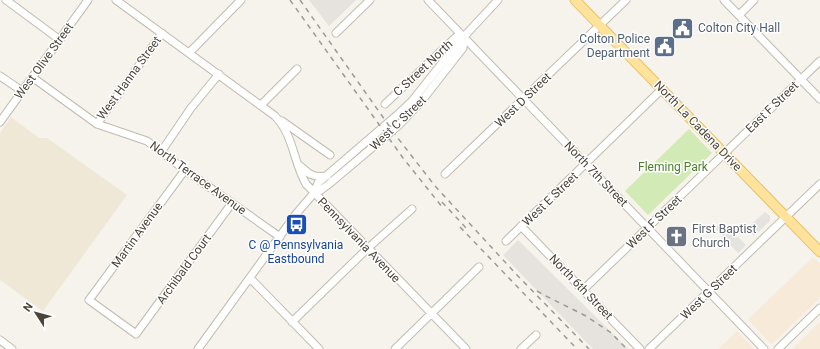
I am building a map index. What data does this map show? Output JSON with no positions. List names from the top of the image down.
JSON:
{
  "streets": {
    "main road": ["North La Cadena Drive"],
    "street": [
      "West Olive Street",
      "C Street North",
      "West Hanna Street",
      "West D Street",
      "East F Street",
      "West C Street",
      "North 7th Street",
      "North Terrace Avenue",
      "West E Street",
      "West F Street",
      "Martin Avenue",
      "Pennsylvania Avenue",
      "Archibald Court",
      "North 6th Street",
      "West G Street"
    ]
  },
  "crossings": [
    ["West Olive Street", "North Terrace Avenue"],
    ["C Street North", "West C Street"],
    ["C Street North", "North 7th Street"],
    ["West Hanna Street", "North Terrace Avenue"],
    ["West Hanna Street", "Pennsylvania Avenue"],
    ["West D Street", "North La Cadena Drive"],
    ["West D Street", "North 7th Street"],
    ["East F Street", "North La Cadena Drive"],
    ["East F Street", "West F Street"],
    ["West C Street", "North 7th Street"],
    ["West C Street", "North Terrace Avenue"],
    ["West C Street", "Pennsylvania Avenue"],
    ["North La Cadena Drive", "West E Street"],
    ["North La Cadena Drive", "West F Street"],
    ["North La Cadena Drive", "West G Street"],
    ["North 7th Street", "West E Street"],
    ["North 7th Street", "West F Street"],
    ["North 7th Street", "West G Street"],
    ["North Terrace Avenue", "Martin Avenue"],
    ["North Terrace Avenue", "Archibald Court"],
    ["West E Street", "North 6th Street"],
    ["West F Street", "North 6th Street"],
    ["Martin Avenue", "Archibald Court"]
  ],
  "parks": ["Fleming Park"],
  "places": {
    "public building": ["Colton City Hall", "Colton Police Department"],
    "bus stop": ["C @ Pennsylvania Eastbound"],
    "church": ["First Baptist Church"]
  },
  "north": "top left"
}
